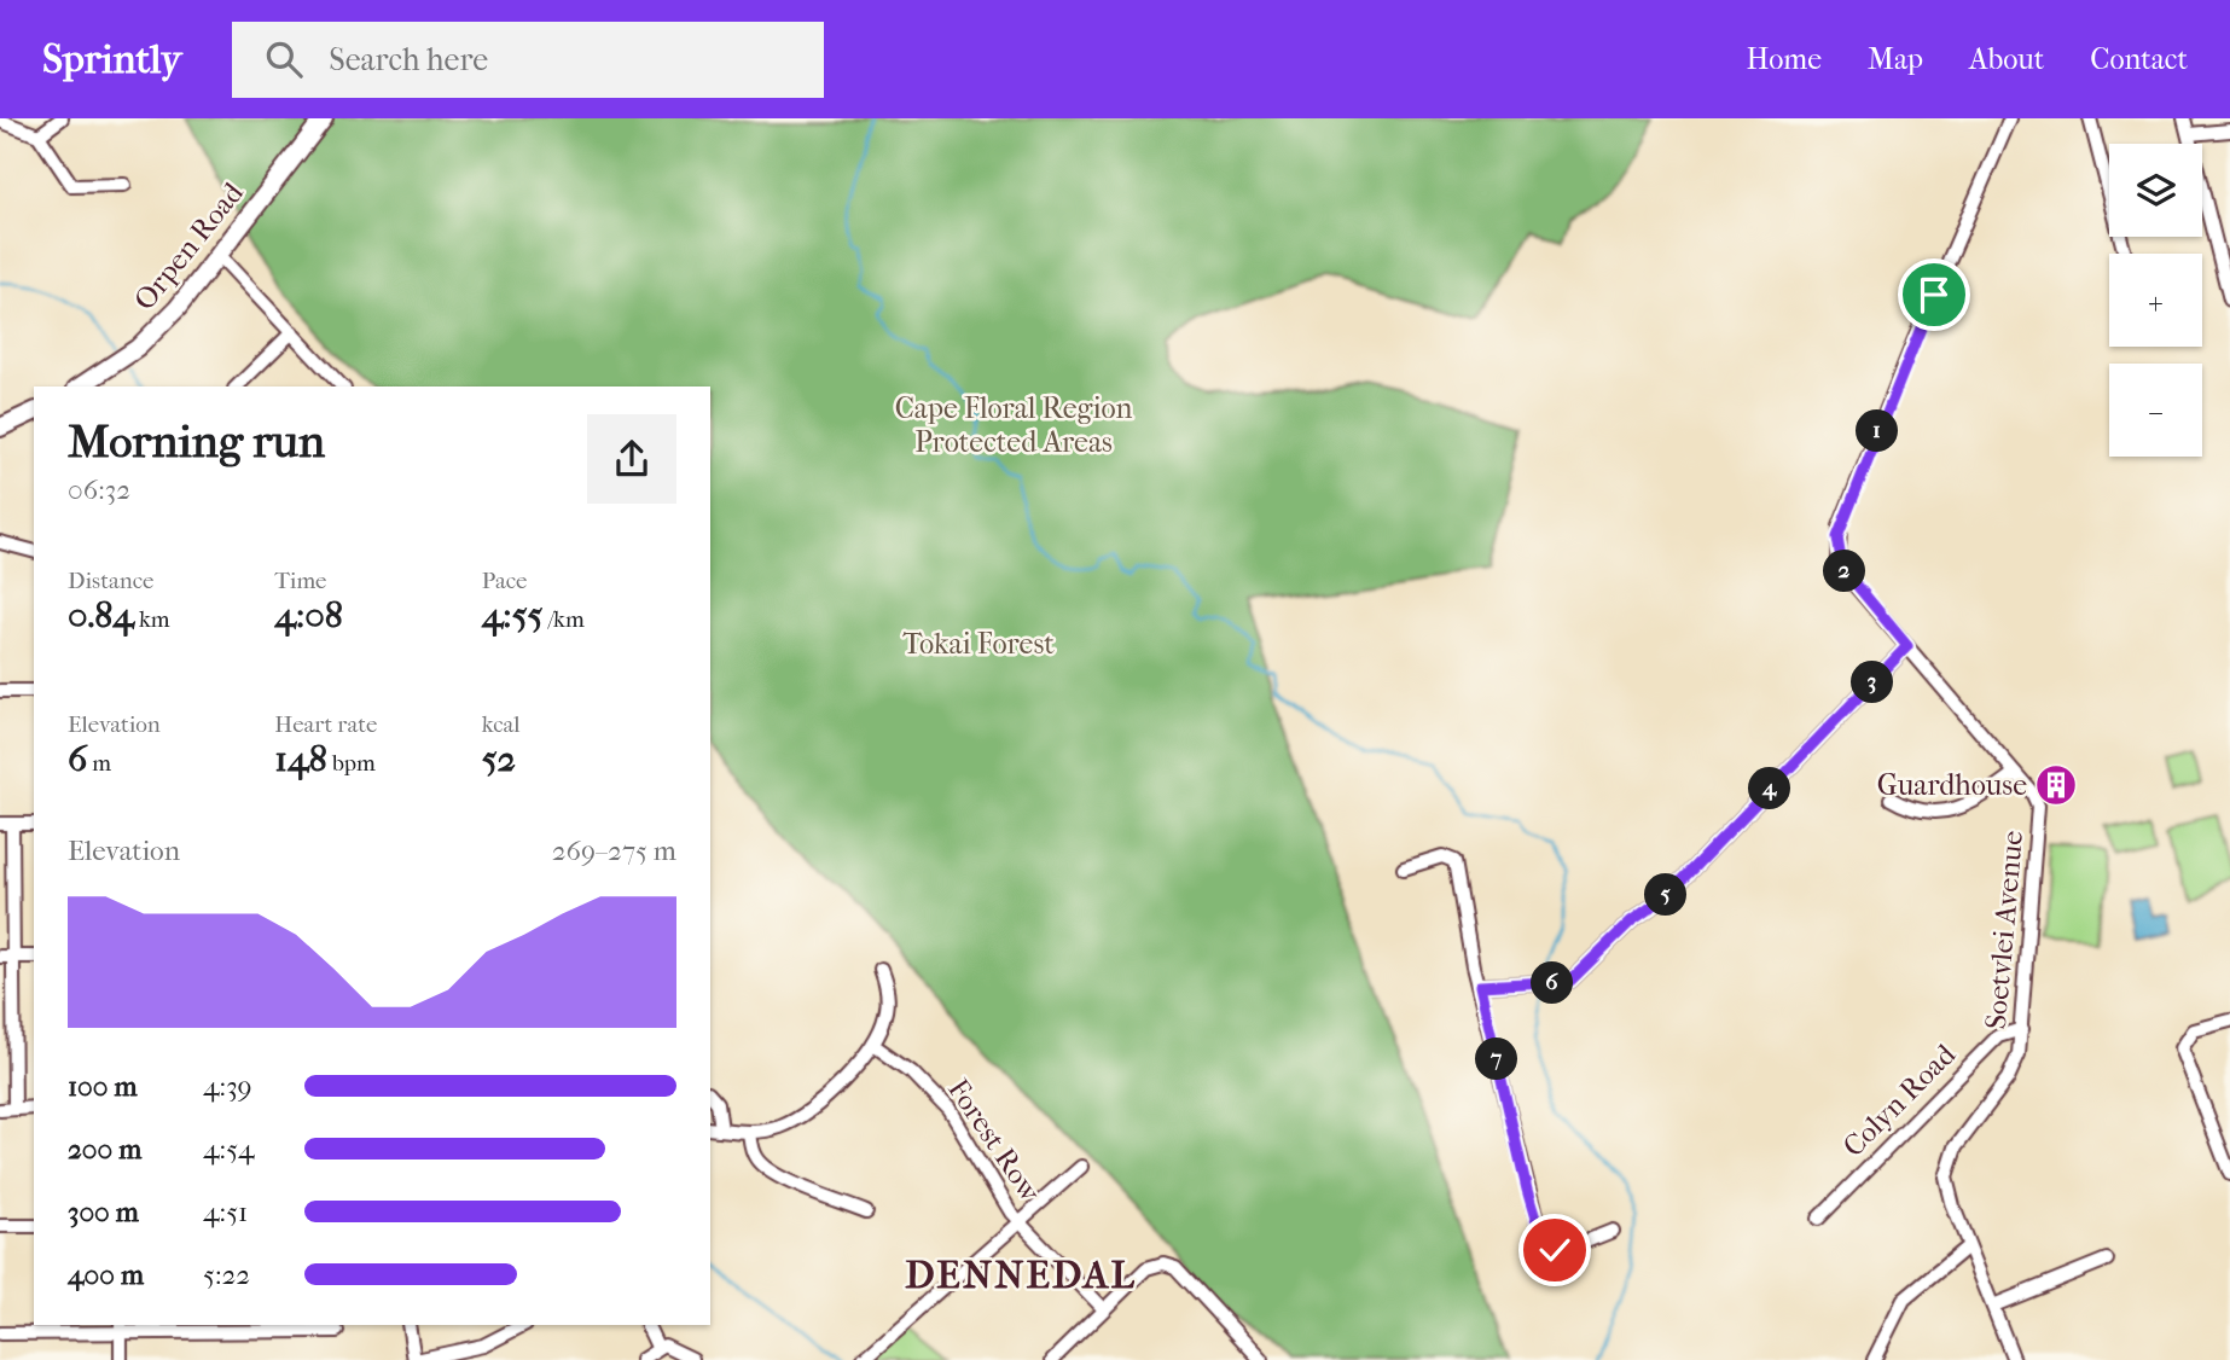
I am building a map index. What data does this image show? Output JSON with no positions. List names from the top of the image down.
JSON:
{
  "streets": {
    "main road": ["Orpen Road"],
    "street": ["Soetvlei Avenue", "Colyn Road", "Forest Row"]
  },
  "crossings": [
    ["Soetvlei Avenue", "Colyn Road"]
  ],
  "districts": ["DENNEDAL"],
  "parks": ["Cape Floral Region Protected Areas", "Tokai Forest"],
  "places": {
    "building": ["Guardhouse"]
  },
  "page": {
    "header": "Sprintly",
    "search": "Search here",
    "nav": [
      "Home",
      "Map",
      "About",
      "Contact"
    ],
    "map_buttons": ["+", "−"],
    "heading": ["Morning run", "06:32"],
    "pins": [
      "1",
      "2",
      "3",
      "4",
      "5",
      "6",
      "7"
    ],
    "stats": [
      ["Distance", "0.84 km"],
      ["Time", "4:08"],
      ["Pace", "4:55 /km"],
      ["Elevation", "6 m"],
      ["Heart rate", "148 bpm"],
      ["kcal", "52"]
    ],
    "chart": ["Elevation", "269–275 m"],
    "list": [
      {
        "name": "100 m",
        "note": "4:39"
      },
      {
        "name": "200 m",
        "note": "4:54"
      },
      {
        "name": "300 m",
        "note": "4:51"
      },
      {
        "name": "400 m",
        "note": "5:22"
      }
    ]
  }
}
